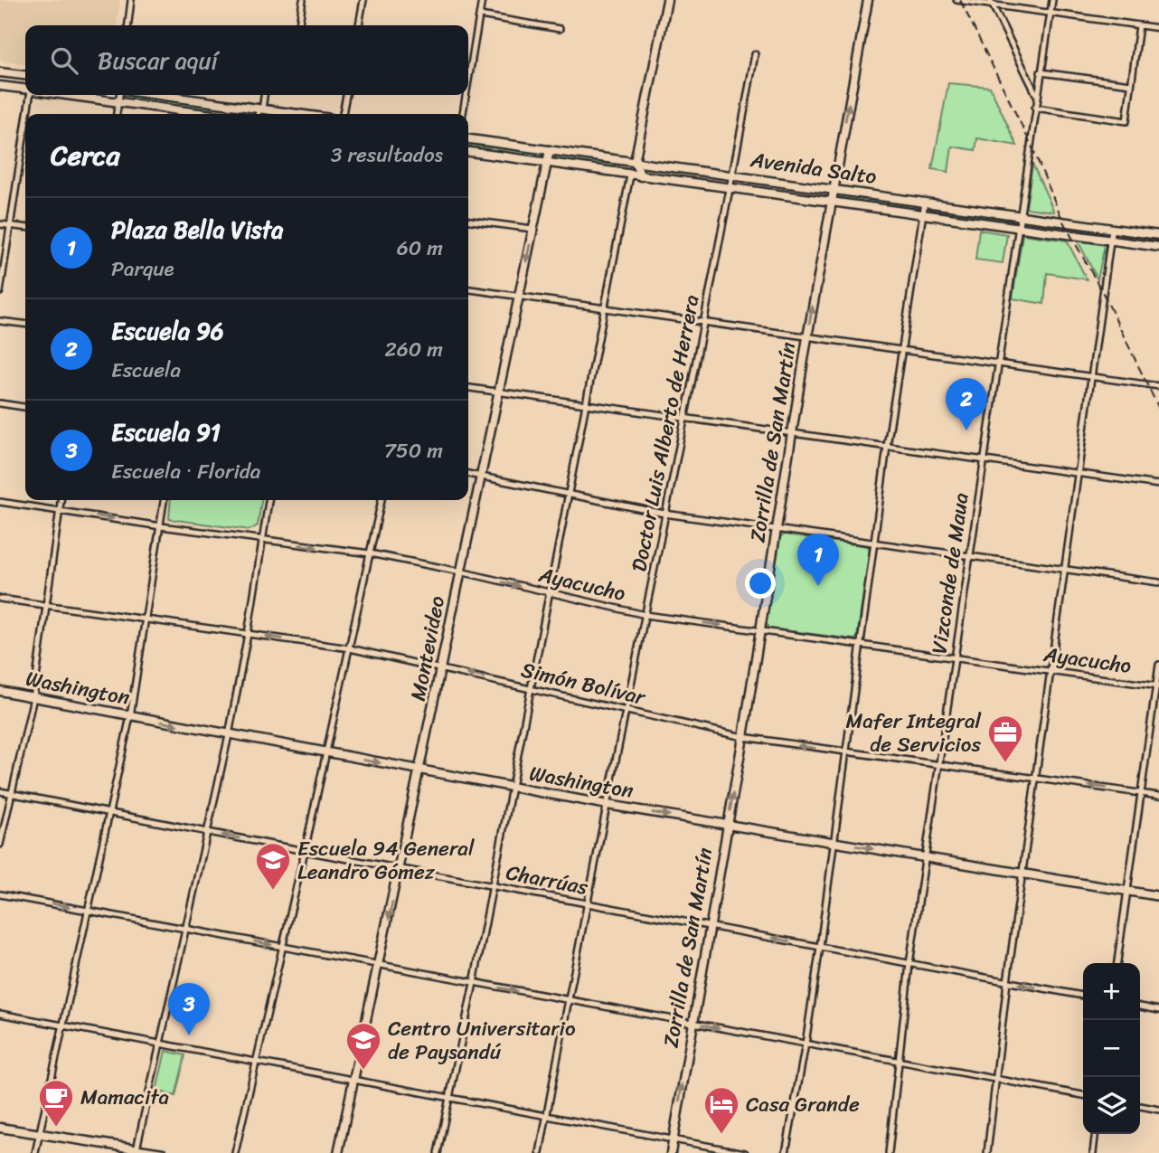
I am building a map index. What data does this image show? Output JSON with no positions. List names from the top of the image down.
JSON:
{
  "streets": {
    "street": [
      "Avenida Salto",
      "Doctor Luis Alberto de Herrera",
      "Zorrilla de San Martín",
      "Vizconde de Maua",
      "Ayacucho",
      "Montevideo",
      "Simón Bolívar",
      "Washington",
      "Charrúas"
    ]
  },
  "crossings": [
    ["Avenida Salto", "Doctor Luis Alberto de Herrera"],
    ["Avenida Salto", "Zorrilla de San Martín"],
    ["Avenida Salto", "Vizconde de Maua"],
    ["Avenida Salto", "Montevideo"],
    ["Doctor Luis Alberto de Herrera", "Ayacucho"],
    ["Doctor Luis Alberto de Herrera", "Simón Bolívar"],
    ["Doctor Luis Alberto de Herrera", "Washington"],
    ["Doctor Luis Alberto de Herrera", "Charrúas"],
    ["Zorrilla de San Martín", "Ayacucho"],
    ["Zorrilla de San Martín", "Simón Bolívar"],
    ["Zorrilla de San Martín", "Washington"],
    ["Zorrilla de San Martín", "Charrúas"],
    ["Vizconde de Maua", "Ayacucho"],
    ["Vizconde de Maua", "Simón Bolívar"],
    ["Vizconde de Maua", "Washington"],
    ["Vizconde de Maua", "Charrúas"],
    ["Ayacucho", "Montevideo"],
    ["Montevideo", "Simón Bolívar"],
    ["Montevideo", "Washington"],
    ["Montevideo", "Charrúas"]
  ],
  "one_way": ["Zorrilla de San Martín", "Ayacucho"],
  "places": {
    "office": ["Mafer Integral de Servicios"],
    "school or university": ["Escuela 94 General Leandro Gómez", "Centro Universitario de Paysandú"],
    "cafe": ["Mamacita"],
    "hotel": ["Casa Grande"]
  },
  "page": {
    "search": "Buscar aquí",
    "heading": ["Cerca", "3 resultados"],
    "list": [
      {
        "mark": "1",
        "name": "Plaza Bella Vista",
        "note": "Parque",
        "value": "60 m"
      },
      {
        "mark": "2",
        "name": "Escuela 96",
        "note": "Escuela",
        "value": "260 m"
      },
      {
        "mark": "3",
        "name": "Escuela 91",
        "note": "Escuela · Florida",
        "value": "750 m"
      }
    ],
    "pins": ["2", "1", "3"],
    "map_buttons": ["+", "−"]
  }
}
